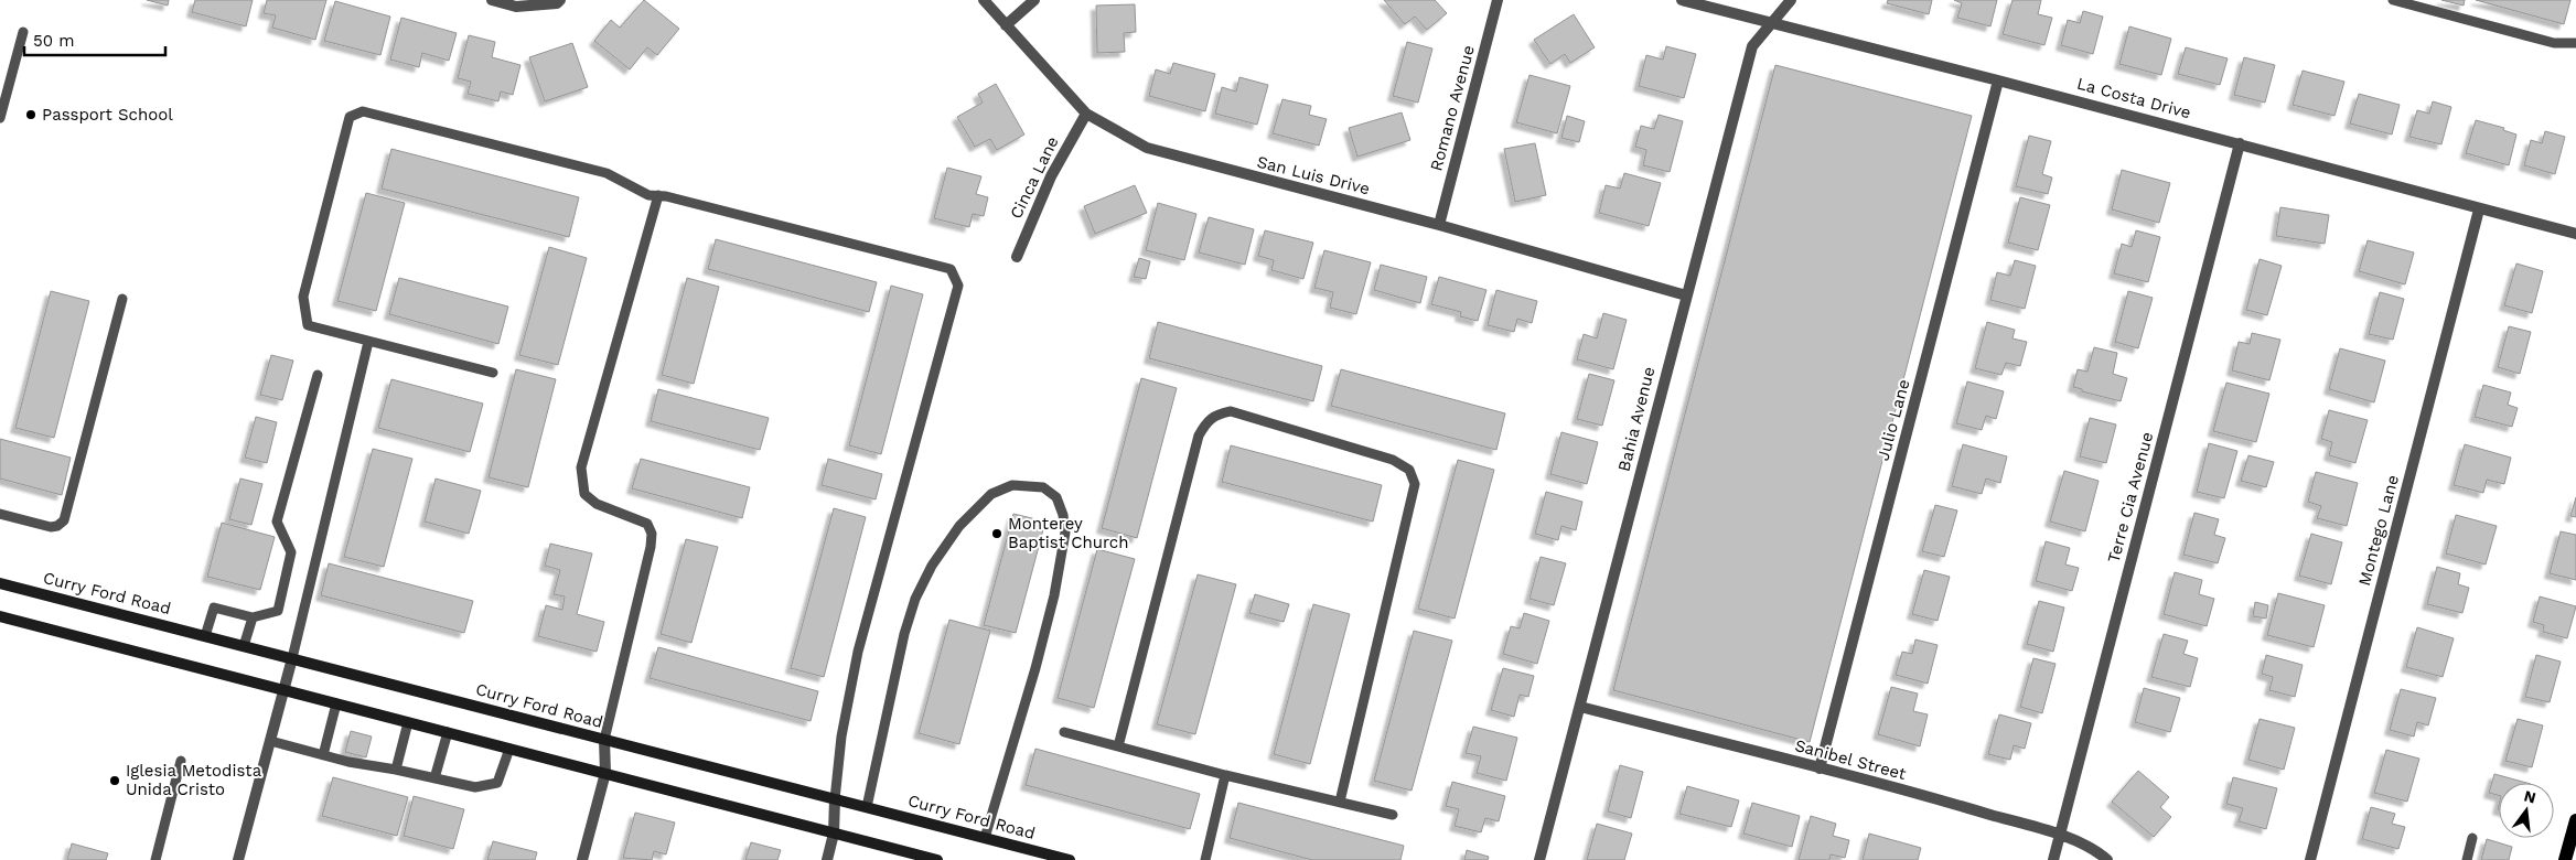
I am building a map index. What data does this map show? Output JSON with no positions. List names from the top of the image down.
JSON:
{
  "streets": {
    "main road": ["Curry Ford Road"],
    "street": [
      "La Costa Drive",
      "Romano Avenue",
      "San Luis Drive",
      "Cinca Lane",
      "Bahia Avenue",
      "Julio Lane",
      "Terre Cia Avenue",
      "Montego Lane",
      "Sanibel Street"
    ]
  },
  "crossings": [
    ["La Costa Drive", "Bahia Avenue"],
    ["La Costa Drive", "Julio Lane"],
    ["La Costa Drive", "Terre Cia Avenue"],
    ["La Costa Drive", "Montego Lane"],
    ["Romano Avenue", "San Luis Drive"],
    ["San Luis Drive", "Cinca Lane"],
    ["San Luis Drive", "Bahia Avenue"],
    ["Bahia Avenue", "Sanibel Street"],
    ["Julio Lane", "Sanibel Street"],
    ["Terre Cia Avenue", "Sanibel Street"]
  ],
  "places": ["Passport School", "Monterey Baptist Church", "Iglesia Metodista Unida Cristo"],
  "scale_bar": "50 m",
  "north": "top"
}
